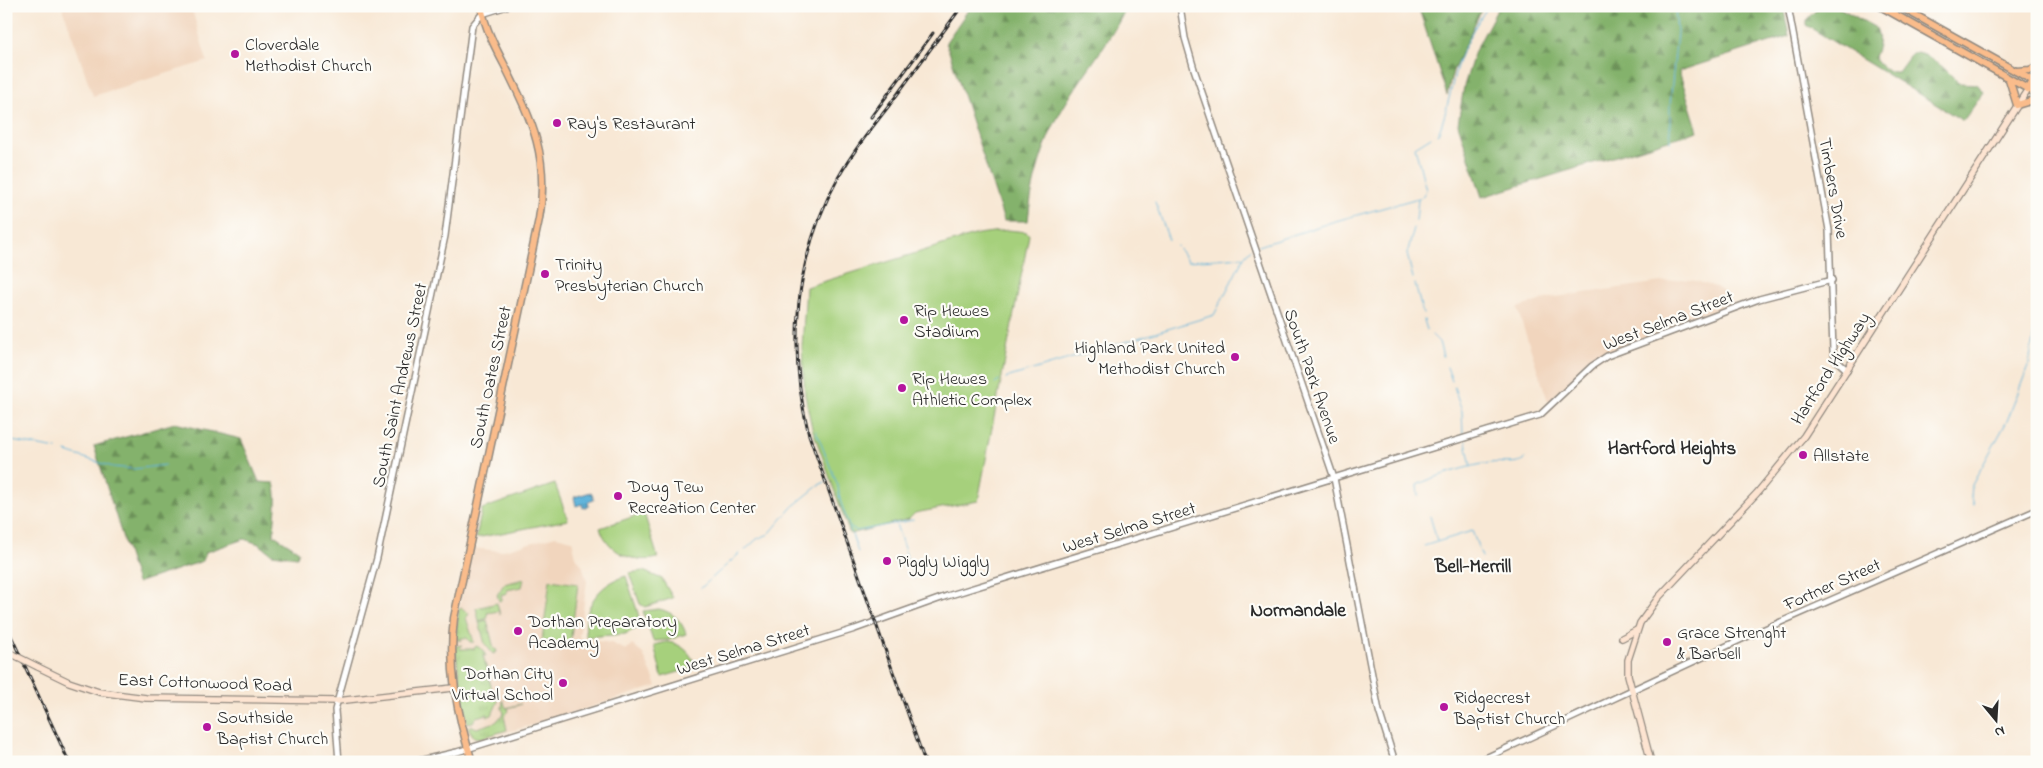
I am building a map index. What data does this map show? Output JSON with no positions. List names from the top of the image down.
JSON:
{
  "streets": {
    "main road": ["Hartford Highway", "South Oates Street", "East Cottonwood Road"],
    "street": [
      "Timbers Drive",
      "West Selma Street",
      "South Park Avenue",
      "South Saint Andrews Street",
      "Fortner Street"
    ]
  },
  "crossings": [
    ["Timbers Drive", "West Selma Street"],
    ["Timbers Drive", "Hartford Highway"],
    ["West Selma Street", "South Park Avenue"],
    ["West Selma Street", "South Oates Street"],
    ["Hartford Highway", "Fortner Street"],
    ["South Oates Street", "South Saint Andrews Street"],
    ["South Oates Street", "East Cottonwood Road"],
    ["South Saint Andrews Street", "East Cottonwood Road"]
  ],
  "districts": ["Hartford Heights", "Bell-Merrill", "Normandale"],
  "places": [
    "Cloverdale Methodist Church",
    "Ray's Restaurant",
    "Trinity Presbyterian Church",
    "Rip Hewes Stadium",
    "Highland Park United Methodist Church",
    "Rip Hewes Athletic Complex",
    "Allstate",
    "Doug Tew Recreation Center",
    "Piggly Wiggly",
    "Dothan Preparatory Academy",
    "Grace Strenght & Barbell",
    "Dothan City Virtual School",
    "Ridgecrest Baptist Church",
    "Southside Baptist Church"
  ],
  "north": "bottom"
}
